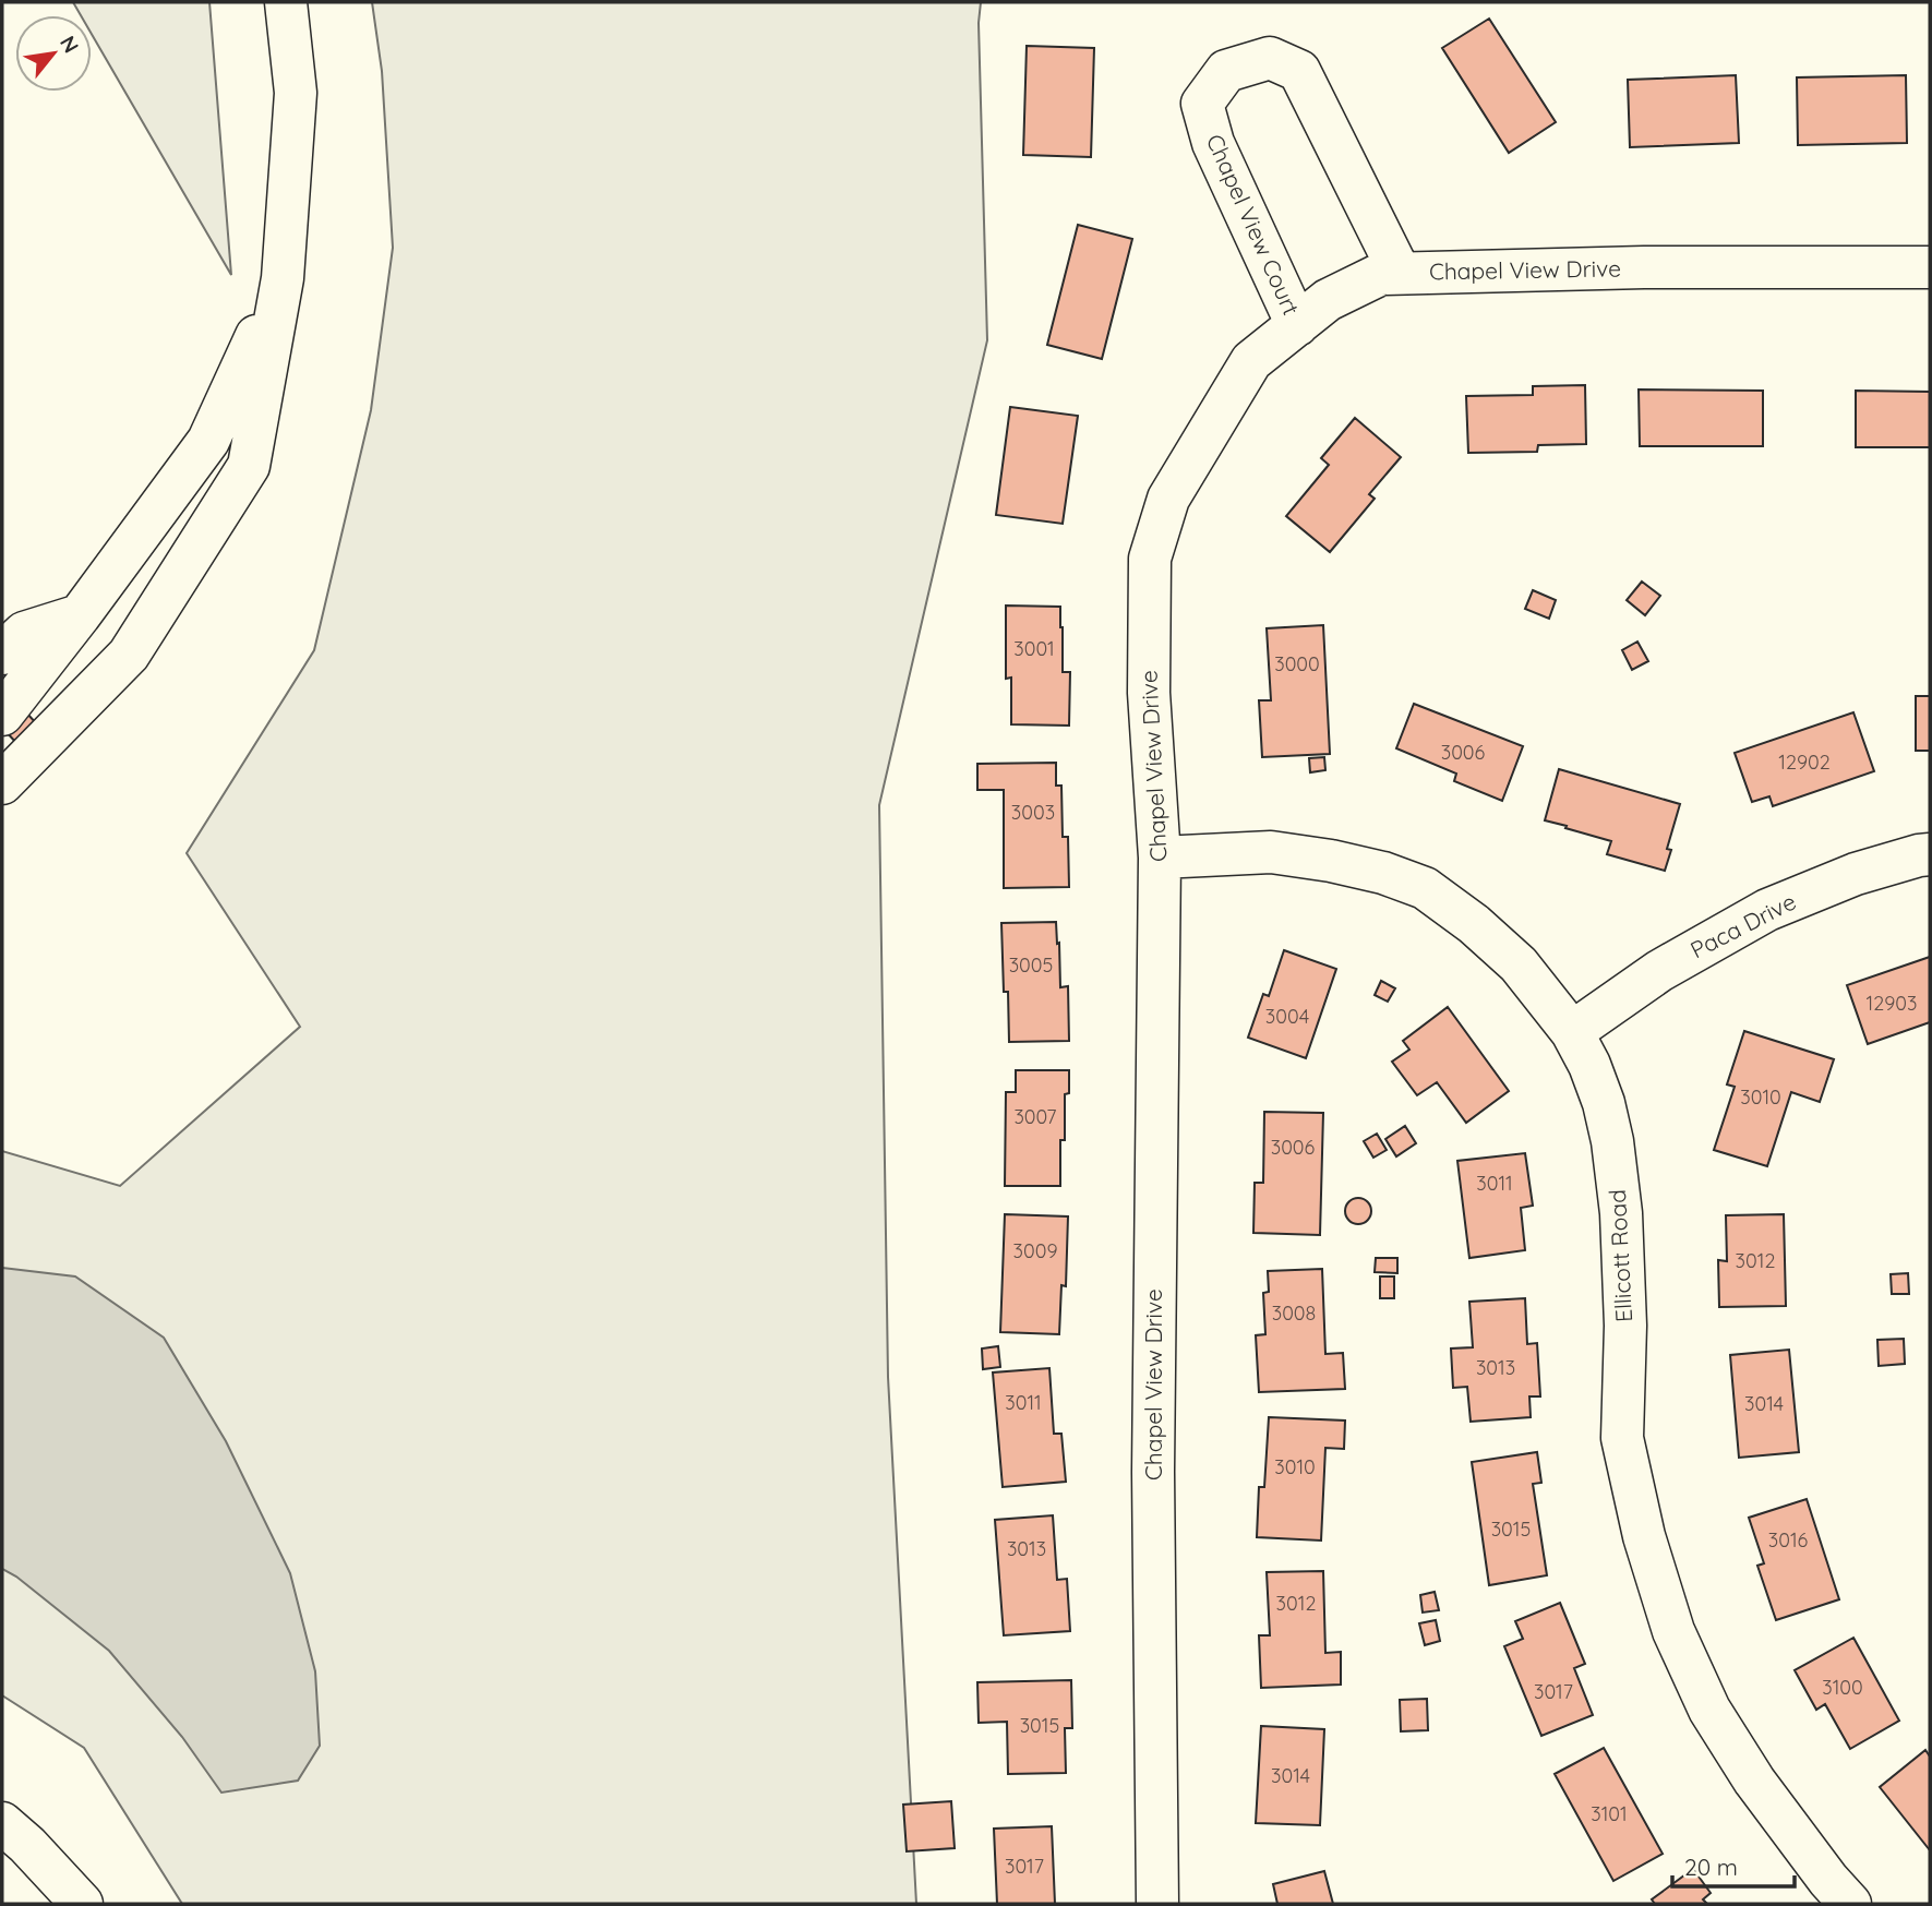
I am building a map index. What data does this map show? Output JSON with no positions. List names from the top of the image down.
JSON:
{
  "streets": {
    "street": [
      "Chapel View Court",
      "Chapel View Drive",
      "Paca Drive",
      "Ellicott Road"
    ]
  },
  "crossings": [
    ["Chapel View Court", "Chapel View Drive"],
    ["Chapel View Drive", "Ellicott Road"],
    ["Paca Drive", "Ellicott Road"]
  ],
  "house_numbers": [
    "3001",
    "3000",
    "3006",
    "12902",
    "3003",
    "3005",
    "12903",
    "3004",
    "3010",
    "3007",
    "3006",
    "3011",
    "3009",
    "3012",
    "3008",
    "3013",
    "3011",
    "3014",
    "3010",
    "3015",
    "3016",
    "3013",
    "3012",
    "3100",
    "3017",
    "3015",
    "3014",
    "3101",
    "3017"
  ],
  "scale_bar": "20 m",
  "north": "top right"
}
